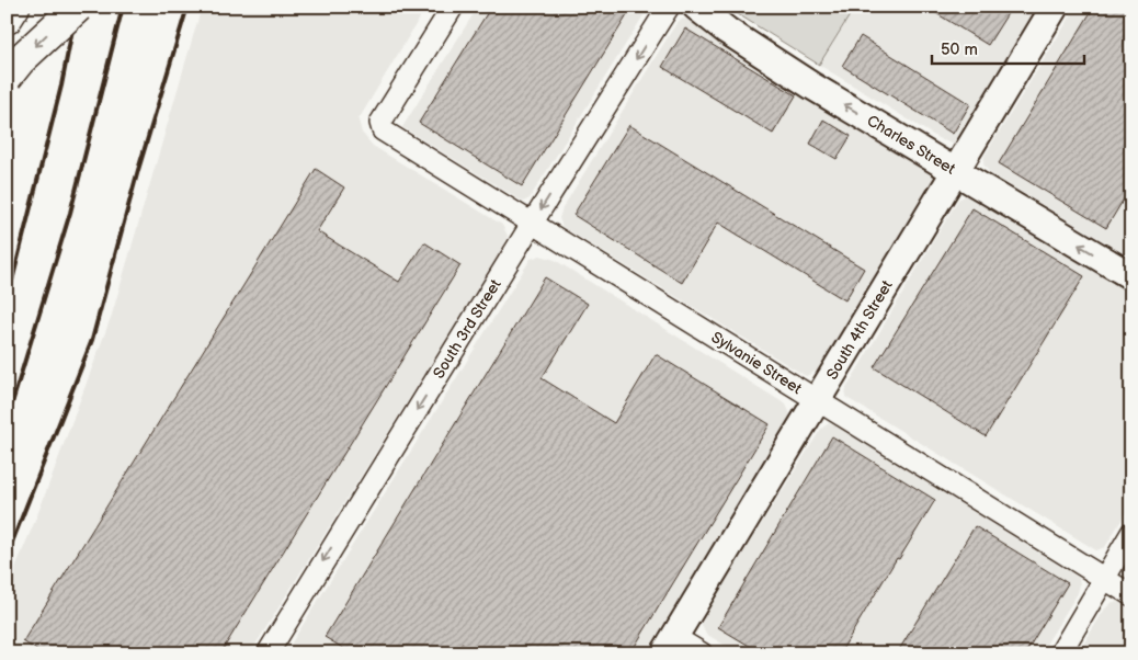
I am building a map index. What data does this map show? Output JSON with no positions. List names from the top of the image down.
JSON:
{
  "streets": {
    "main road": ["Charles Street", "South 4th Street"],
    "street": ["South 3rd Street", "Sylvanie Street"]
  },
  "crossings": [
    ["Charles Street", "South 4th Street"],
    ["South 3rd Street", "Sylvanie Street"],
    ["South 4th Street", "Sylvanie Street"]
  ],
  "one_way": ["Charles Street", "South 3rd Street"],
  "scale_bar": "50 m"
}
